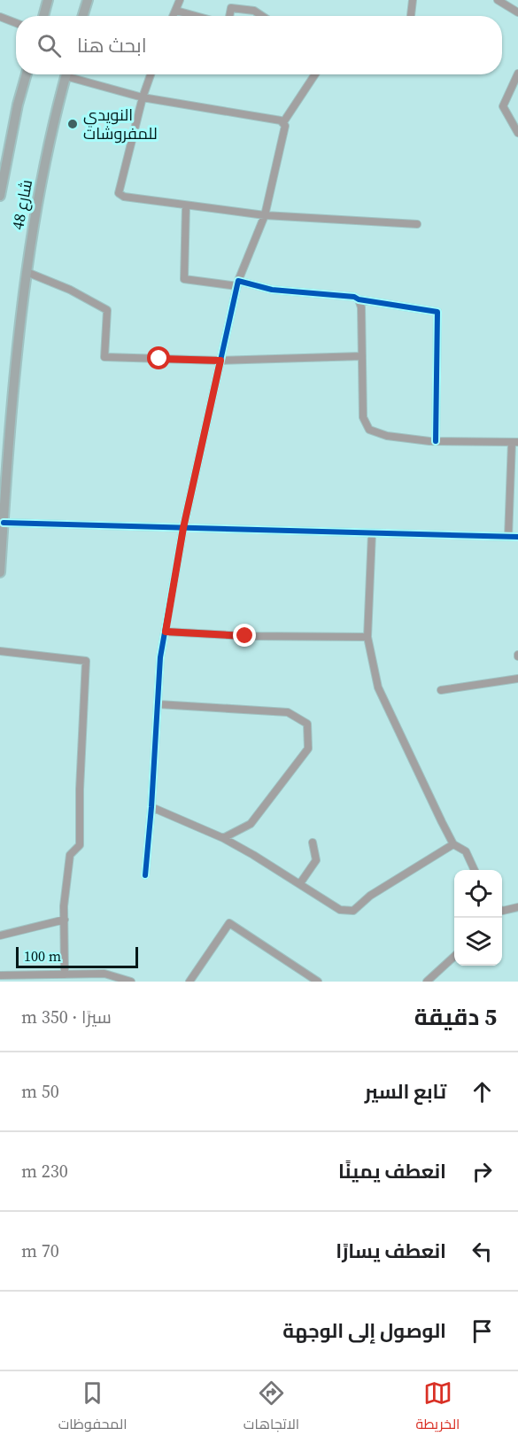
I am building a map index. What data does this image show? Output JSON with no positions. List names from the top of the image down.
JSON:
{
  "streets": {
    "main road": ["شارع 48"]
  },
  "places": ["النويدي للمفروشات"],
  "scale_bar": "100 m",
  "page": {
    "search": "ابحث هنا",
    "scale": "100 m",
    "heading": ["5 دقيقة", "سيرًا · 350 m"],
    "list": [
      ["تابع السير", "50 m"],
      ["انعطف يمينًا", "230 m"],
      ["انعطف يسارًا", "70 m"],
      "الوصول إلى الوجهة"
    ],
    "nav": ["الخريطة", "الاتجاهات", "المحفوظات"]
  }
}
